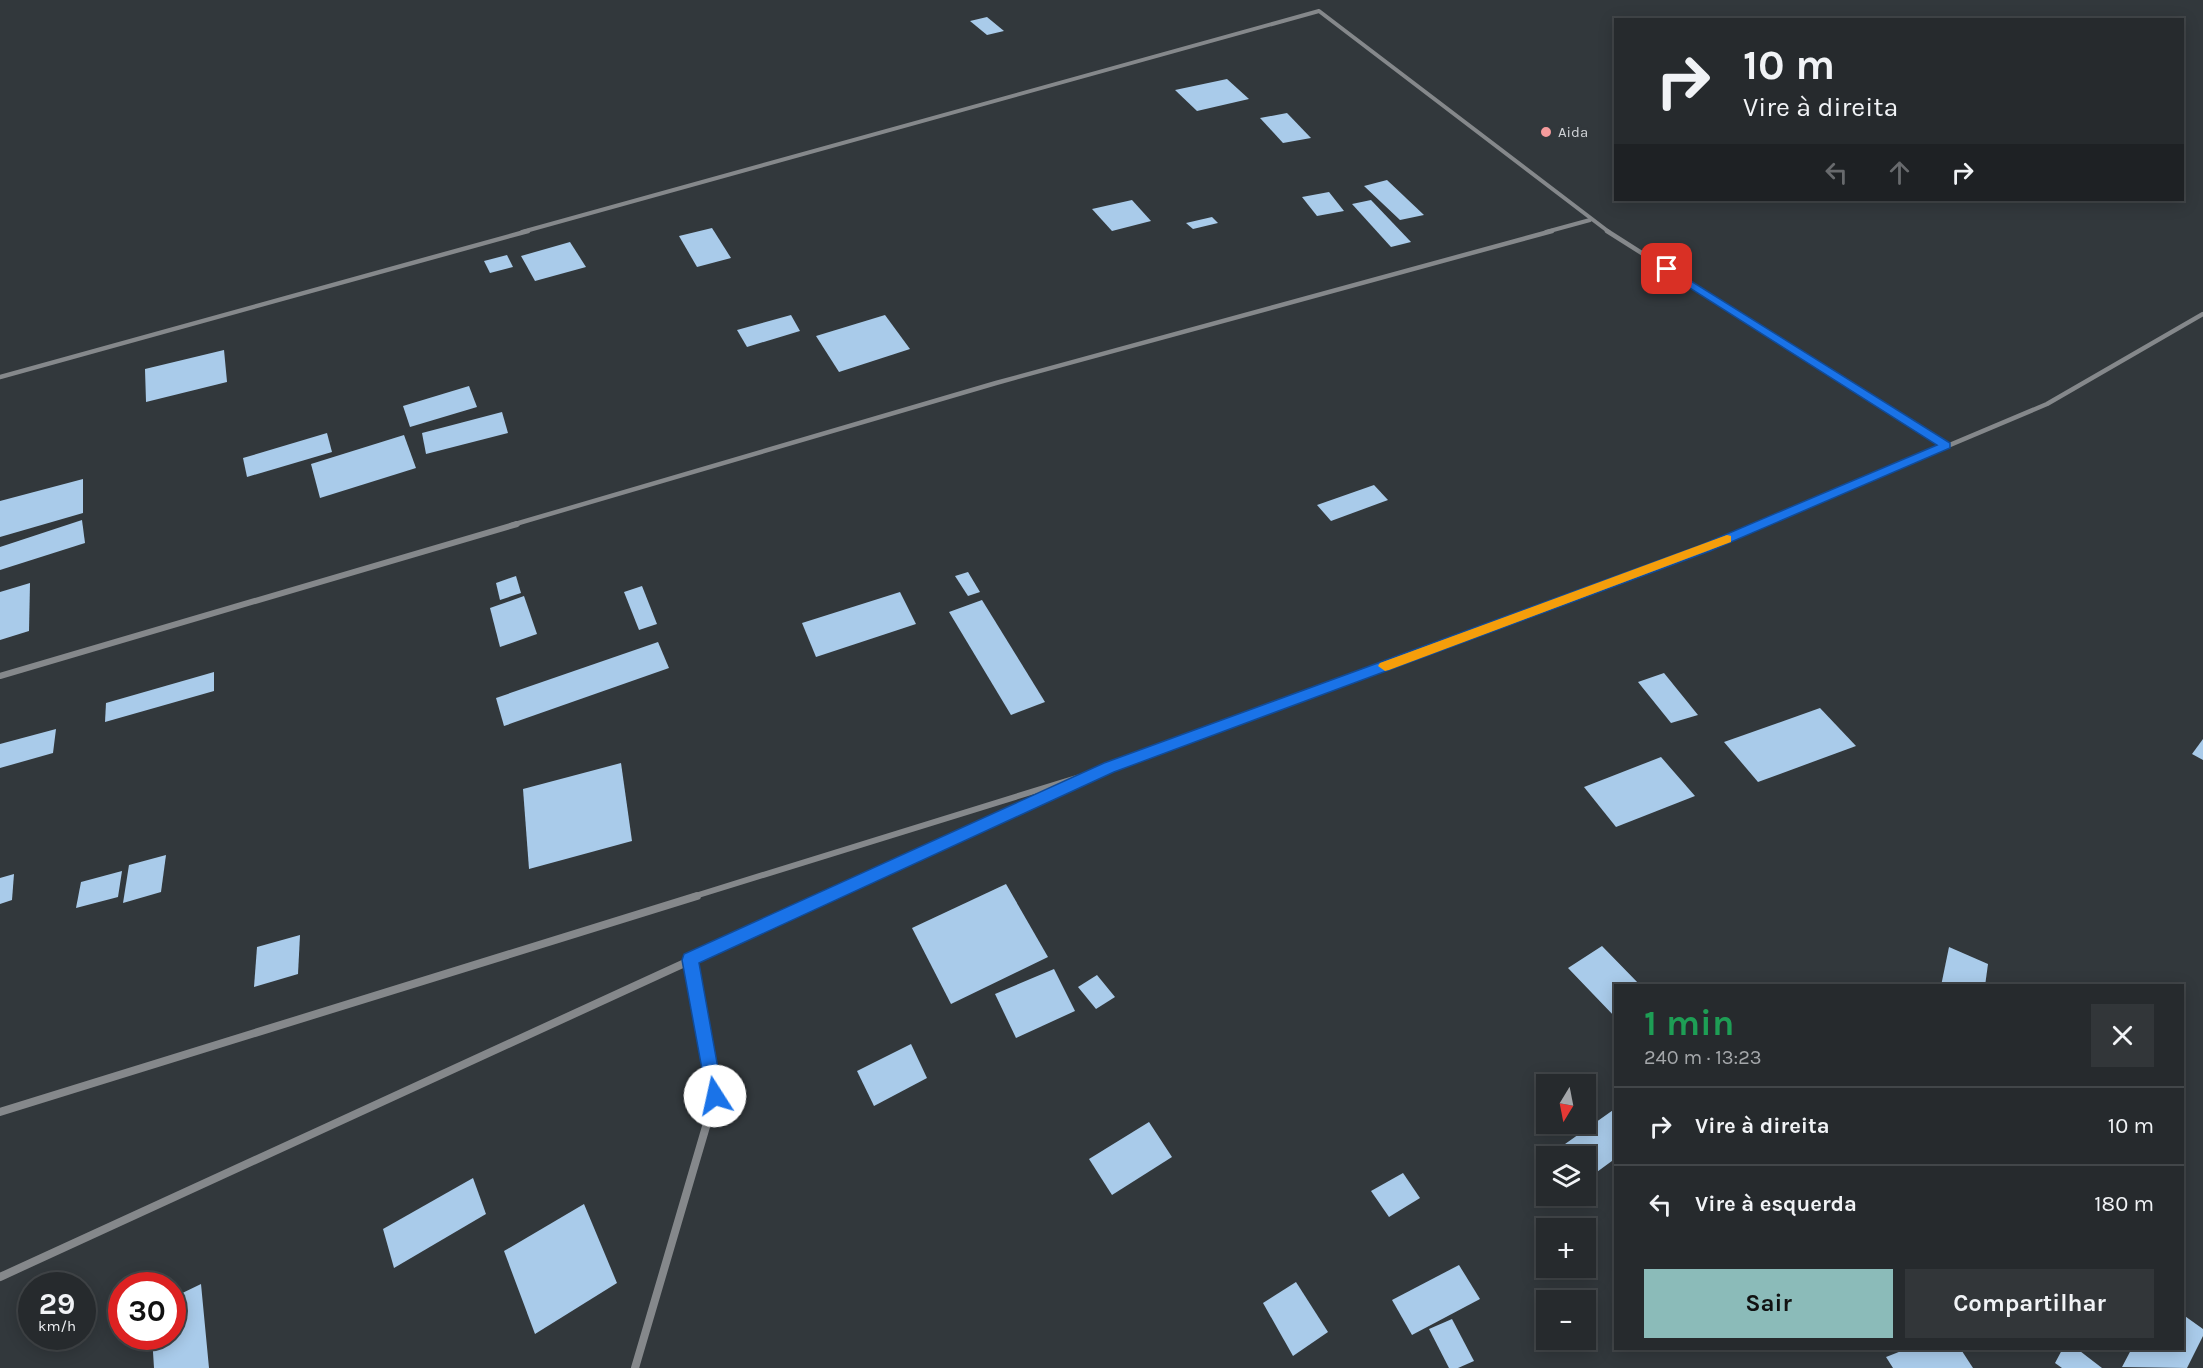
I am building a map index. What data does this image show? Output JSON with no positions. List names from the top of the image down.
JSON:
{
  "places": ["Aida"],
  "north": "bottom",
  "page": {
    "turn": ["10 m", "Vire à direita"],
    "heading": ["1 min", "240 m · 13:23"],
    "map_buttons": ["+", "−"],
    "list": [
      {
        "name": "Vire à direita",
        "value": "10 m"
      },
      {
        "name": "Vire à esquerda",
        "value": "180 m"
      }
    ],
    "buttons": ["Sair", "Compartilhar"],
    "speed": "29 km/h",
    "limit": "30"
  }
}
